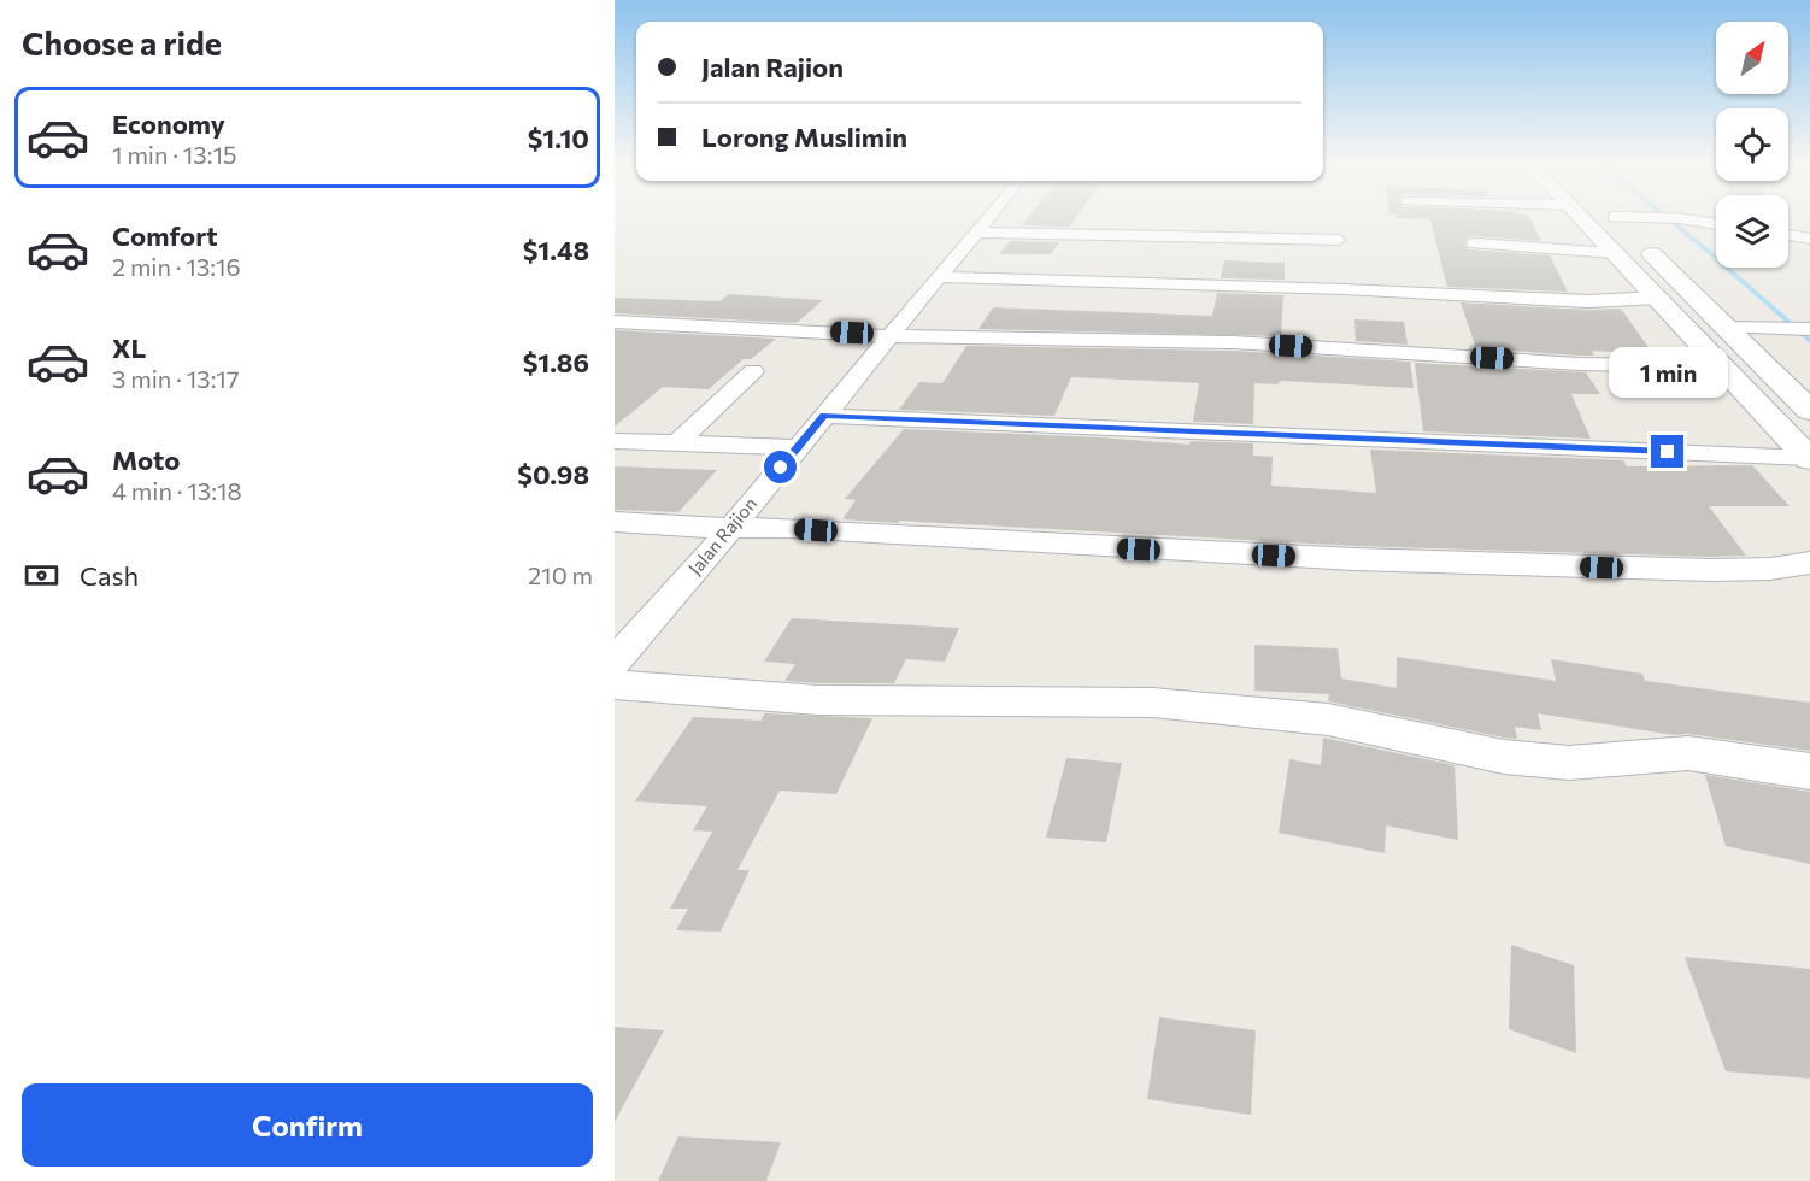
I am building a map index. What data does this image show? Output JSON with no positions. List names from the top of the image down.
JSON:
{
  "streets": {
    "street": ["Jalan Rajion"]
  },
  "north": "top right",
  "page": {
    "heading": "Choose a ride",
    "banner": ["Jalan Rajion", "Lorong Muslimin"],
    "list": [
      {
        "name": "Economy",
        "note": "1 min · 13:15",
        "value": "$1.10"
      },
      {
        "name": "Comfort",
        "note": "2 min · 13:16",
        "value": "$1.48"
      },
      {
        "name": "XL",
        "note": "3 min · 13:17",
        "value": "$1.86"
      },
      {
        "name": "Moto",
        "note": "4 min · 13:18",
        "value": "$0.98"
      }
    ],
    "bubble": "1 min",
    "pay": ["Cash", "210 m"],
    "buttons": "Confirm"
  }
}
